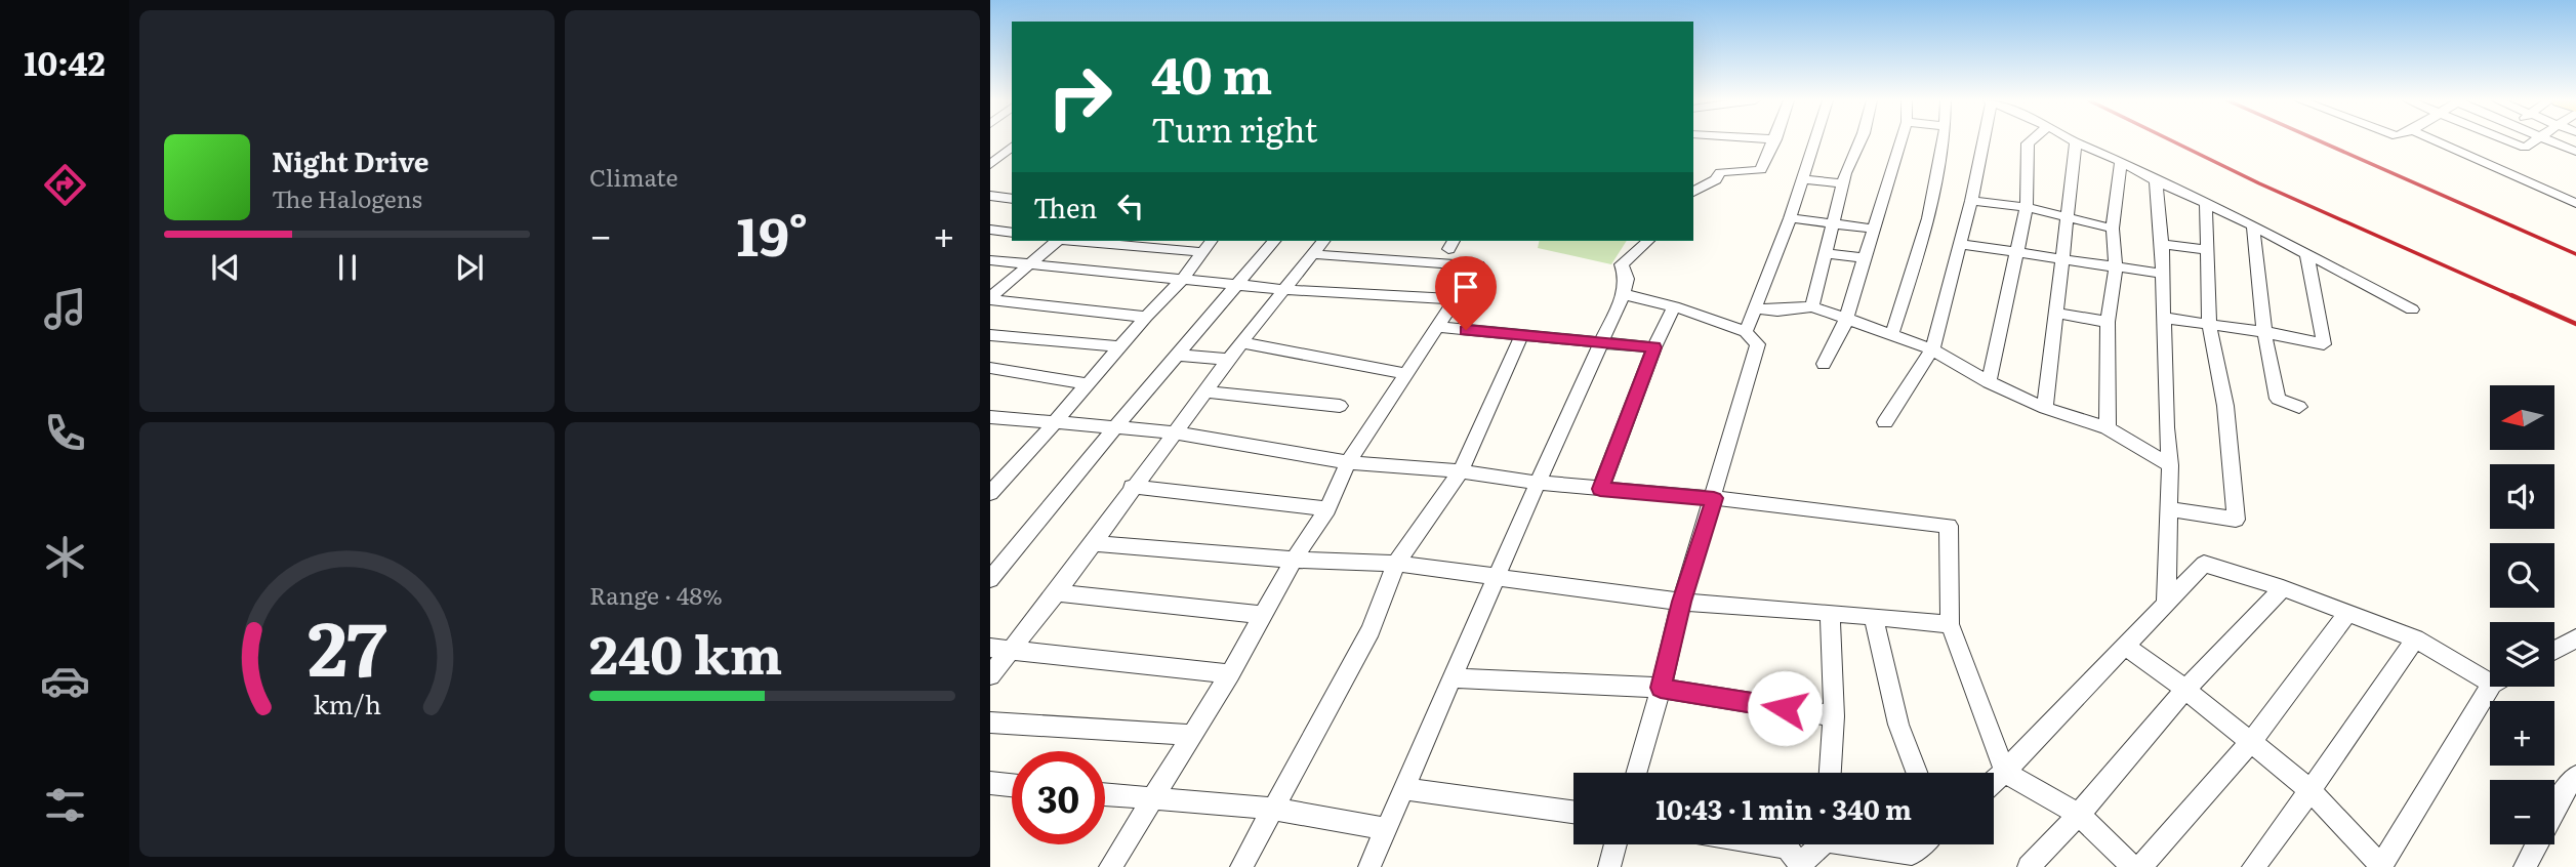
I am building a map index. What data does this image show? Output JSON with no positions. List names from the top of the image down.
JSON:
{
  "north": "left",
  "page": {
    "tabs": "10:42",
    "tile": [
      "Climate",
      ["Range · 48%", "240 km"]
    ],
    "turn": ["40 m", "Turn right"],
    "song": ["Night Drive", "The Halogens"],
    "then": "Then",
    "heat": ["−", "19°", "+"],
    "map_buttons": ["+", "−"],
    "limit": "30",
    "trip": "10:43 · 1 min · 340 m",
    "gauge": ["27", "km/h"]
  }
}
